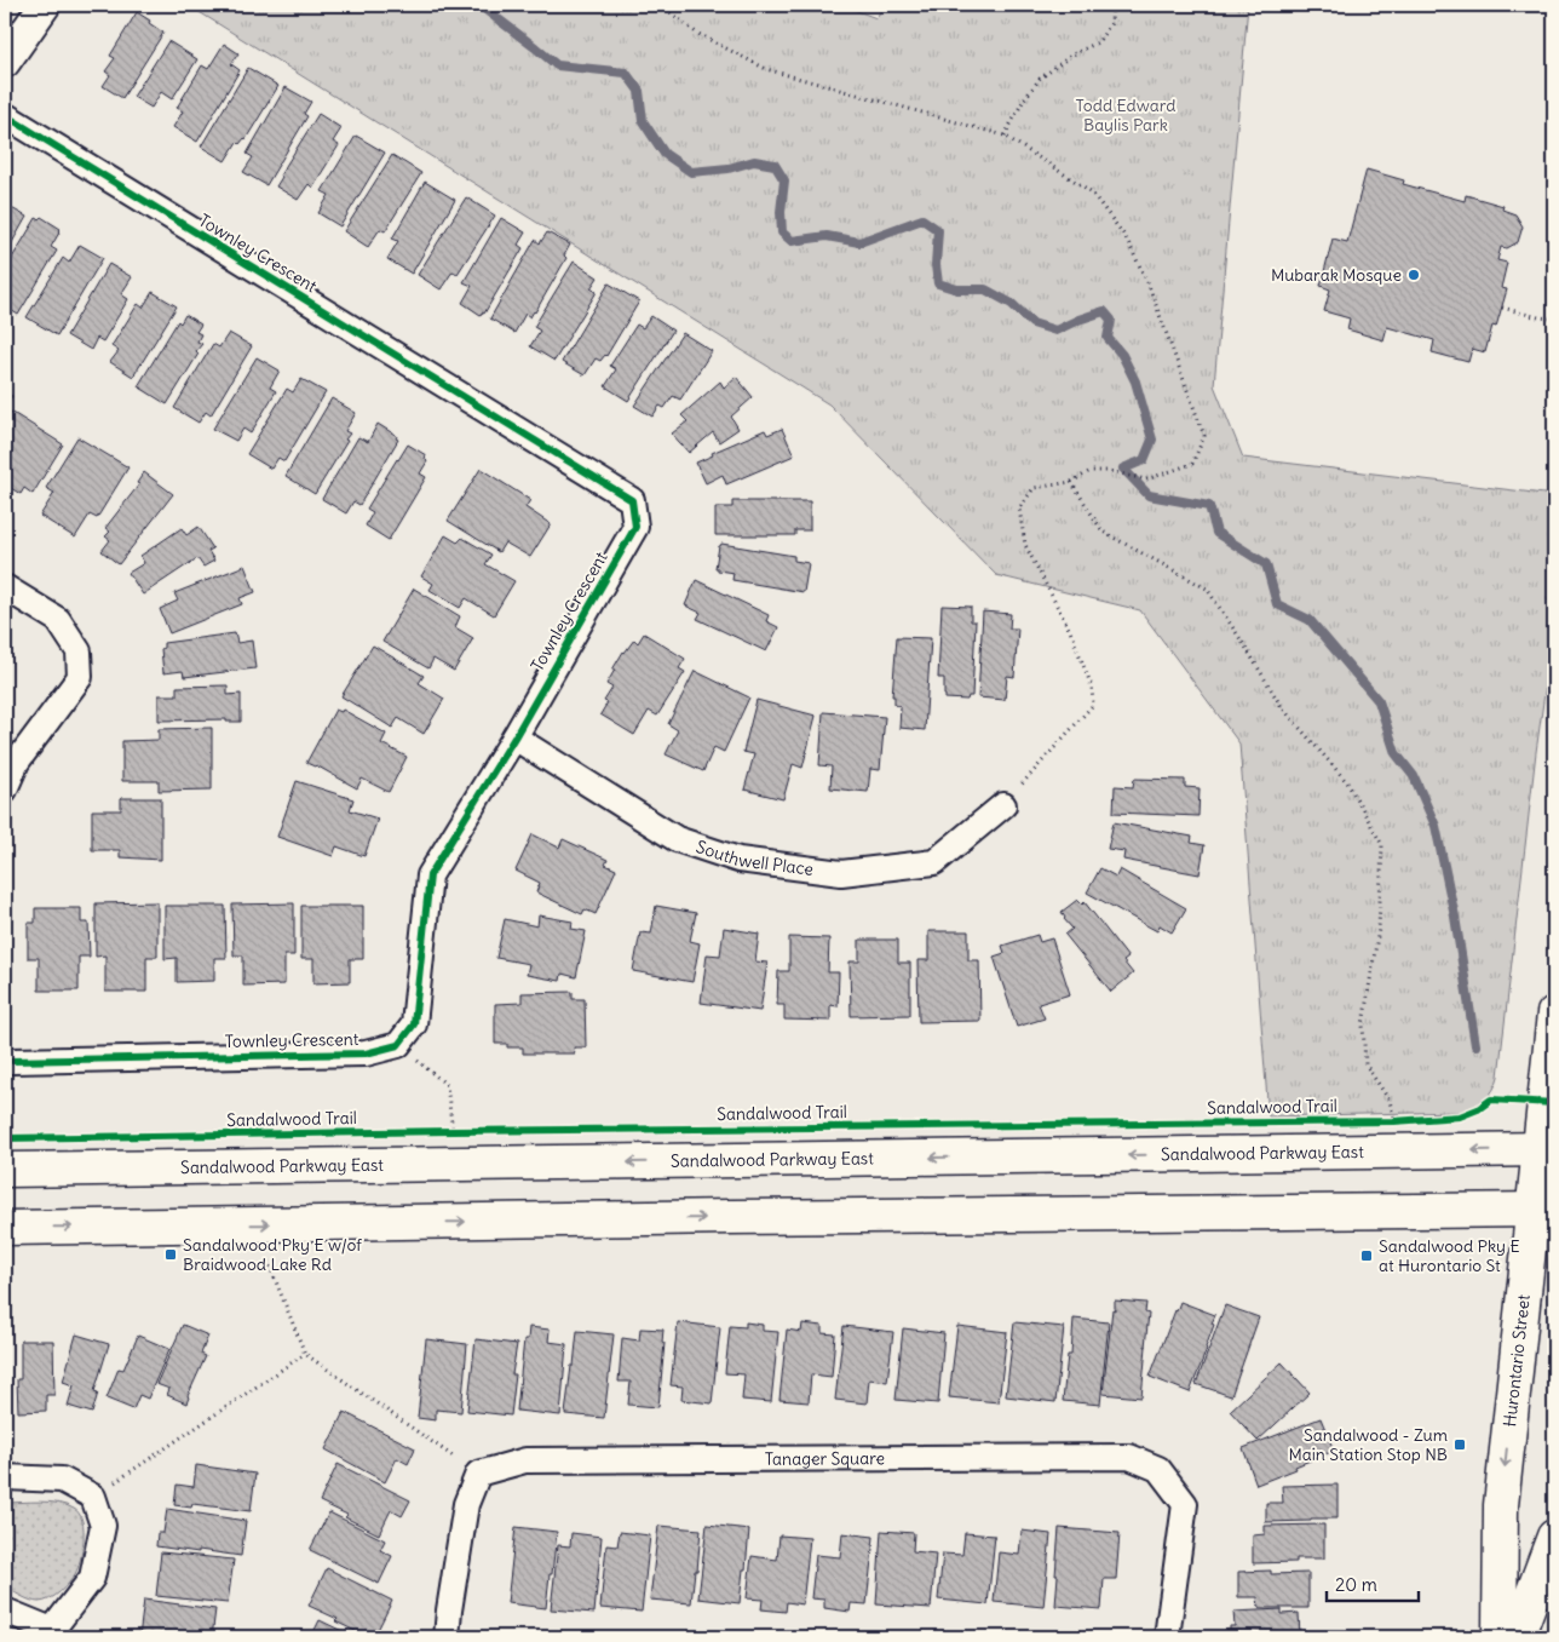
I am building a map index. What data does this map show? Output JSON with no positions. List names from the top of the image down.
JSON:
{
  "streets": {
    "main road": ["Sandalwood Parkway East", "Hurontario Street"],
    "street": ["Townley Crescent", "Southwell Place", "Tanager Square"],
    "cycle path": ["Sandalwood Trail"]
  },
  "crossings": [
    ["Townley Crescent", "Southwell Place"],
    ["Sandalwood Parkway East", "Hurontario Street"]
  ],
  "one_way": ["Hurontario Street"],
  "parks": ["Todd Edward Baylis Park"],
  "places": {
    "other": ["Mubarak Mosque"],
    "transit": ["Sandalwood Pky E w/of Braidwood Lake Rd", "Sandalwood Pky E at Hurontario St", "Sandalwood - Zum Main Station Stop NB"]
  },
  "scale_bar": "20 m"
}
